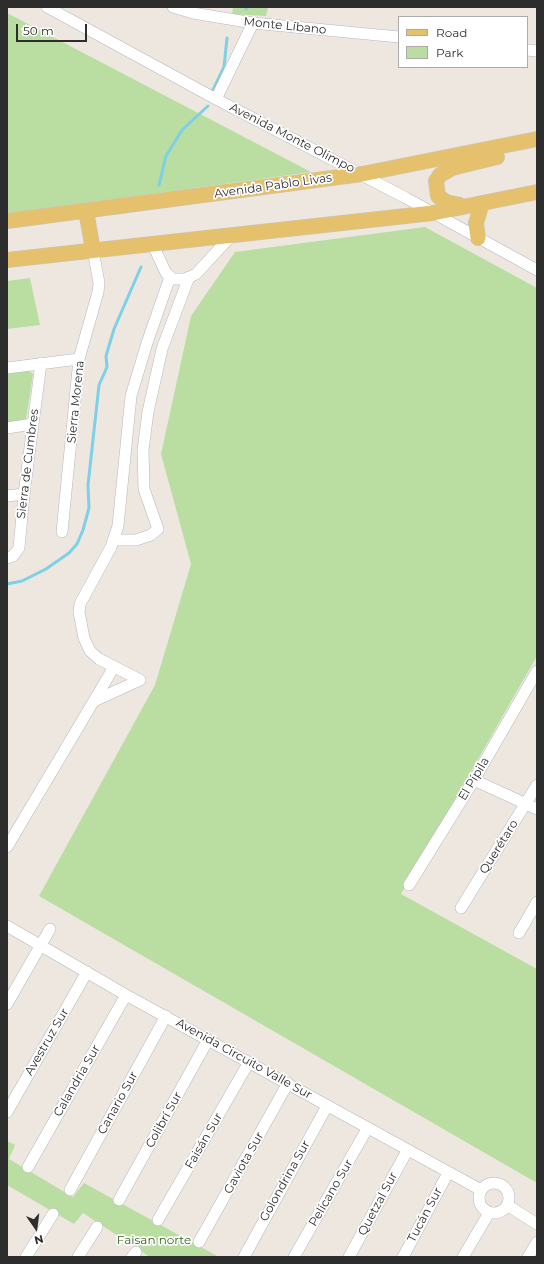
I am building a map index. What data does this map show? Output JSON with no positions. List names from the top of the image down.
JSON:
{
  "streets": {
    "main road": ["Avenida Pablo Livas"],
    "street": [
      "Monte Líbano",
      "Avenida Monte Olimpo",
      "Sierra Morena",
      "Sierra de Cumbres",
      "El Pípila",
      "Querétaro",
      "Avestruz Sur",
      "Avenida Circuito Valle Sur",
      "Calandria Sur",
      "Canario Sur",
      "Colibrí Sur",
      "Faisán Sur",
      "Gaviota Sur",
      "Golondrina Sur",
      "Pelícano Sur",
      "Quetzal Sur",
      "Tucán Sur"
    ]
  },
  "crossings": [
    ["Avenida Monte Olimpo", "Avenida Pablo Livas"],
    ["Avestruz Sur", "Avenida Circuito Valle Sur"],
    ["Avenida Circuito Valle Sur", "Calandria Sur"],
    ["Avenida Circuito Valle Sur", "Canario Sur"],
    ["Avenida Circuito Valle Sur", "Colibrí Sur"],
    ["Avenida Circuito Valle Sur", "Faisán Sur"],
    ["Avenida Circuito Valle Sur", "Gaviota Sur"],
    ["Avenida Circuito Valle Sur", "Golondrina Sur"],
    ["Avenida Circuito Valle Sur", "Pelícano Sur"],
    ["Avenida Circuito Valle Sur", "Quetzal Sur"],
    ["Avenida Circuito Valle Sur", "Tucán Sur"]
  ],
  "parks": ["Faisan norte"],
  "legend": ["Road", "Park"],
  "scale_bar": "50 m",
  "north": "bottom"
}
